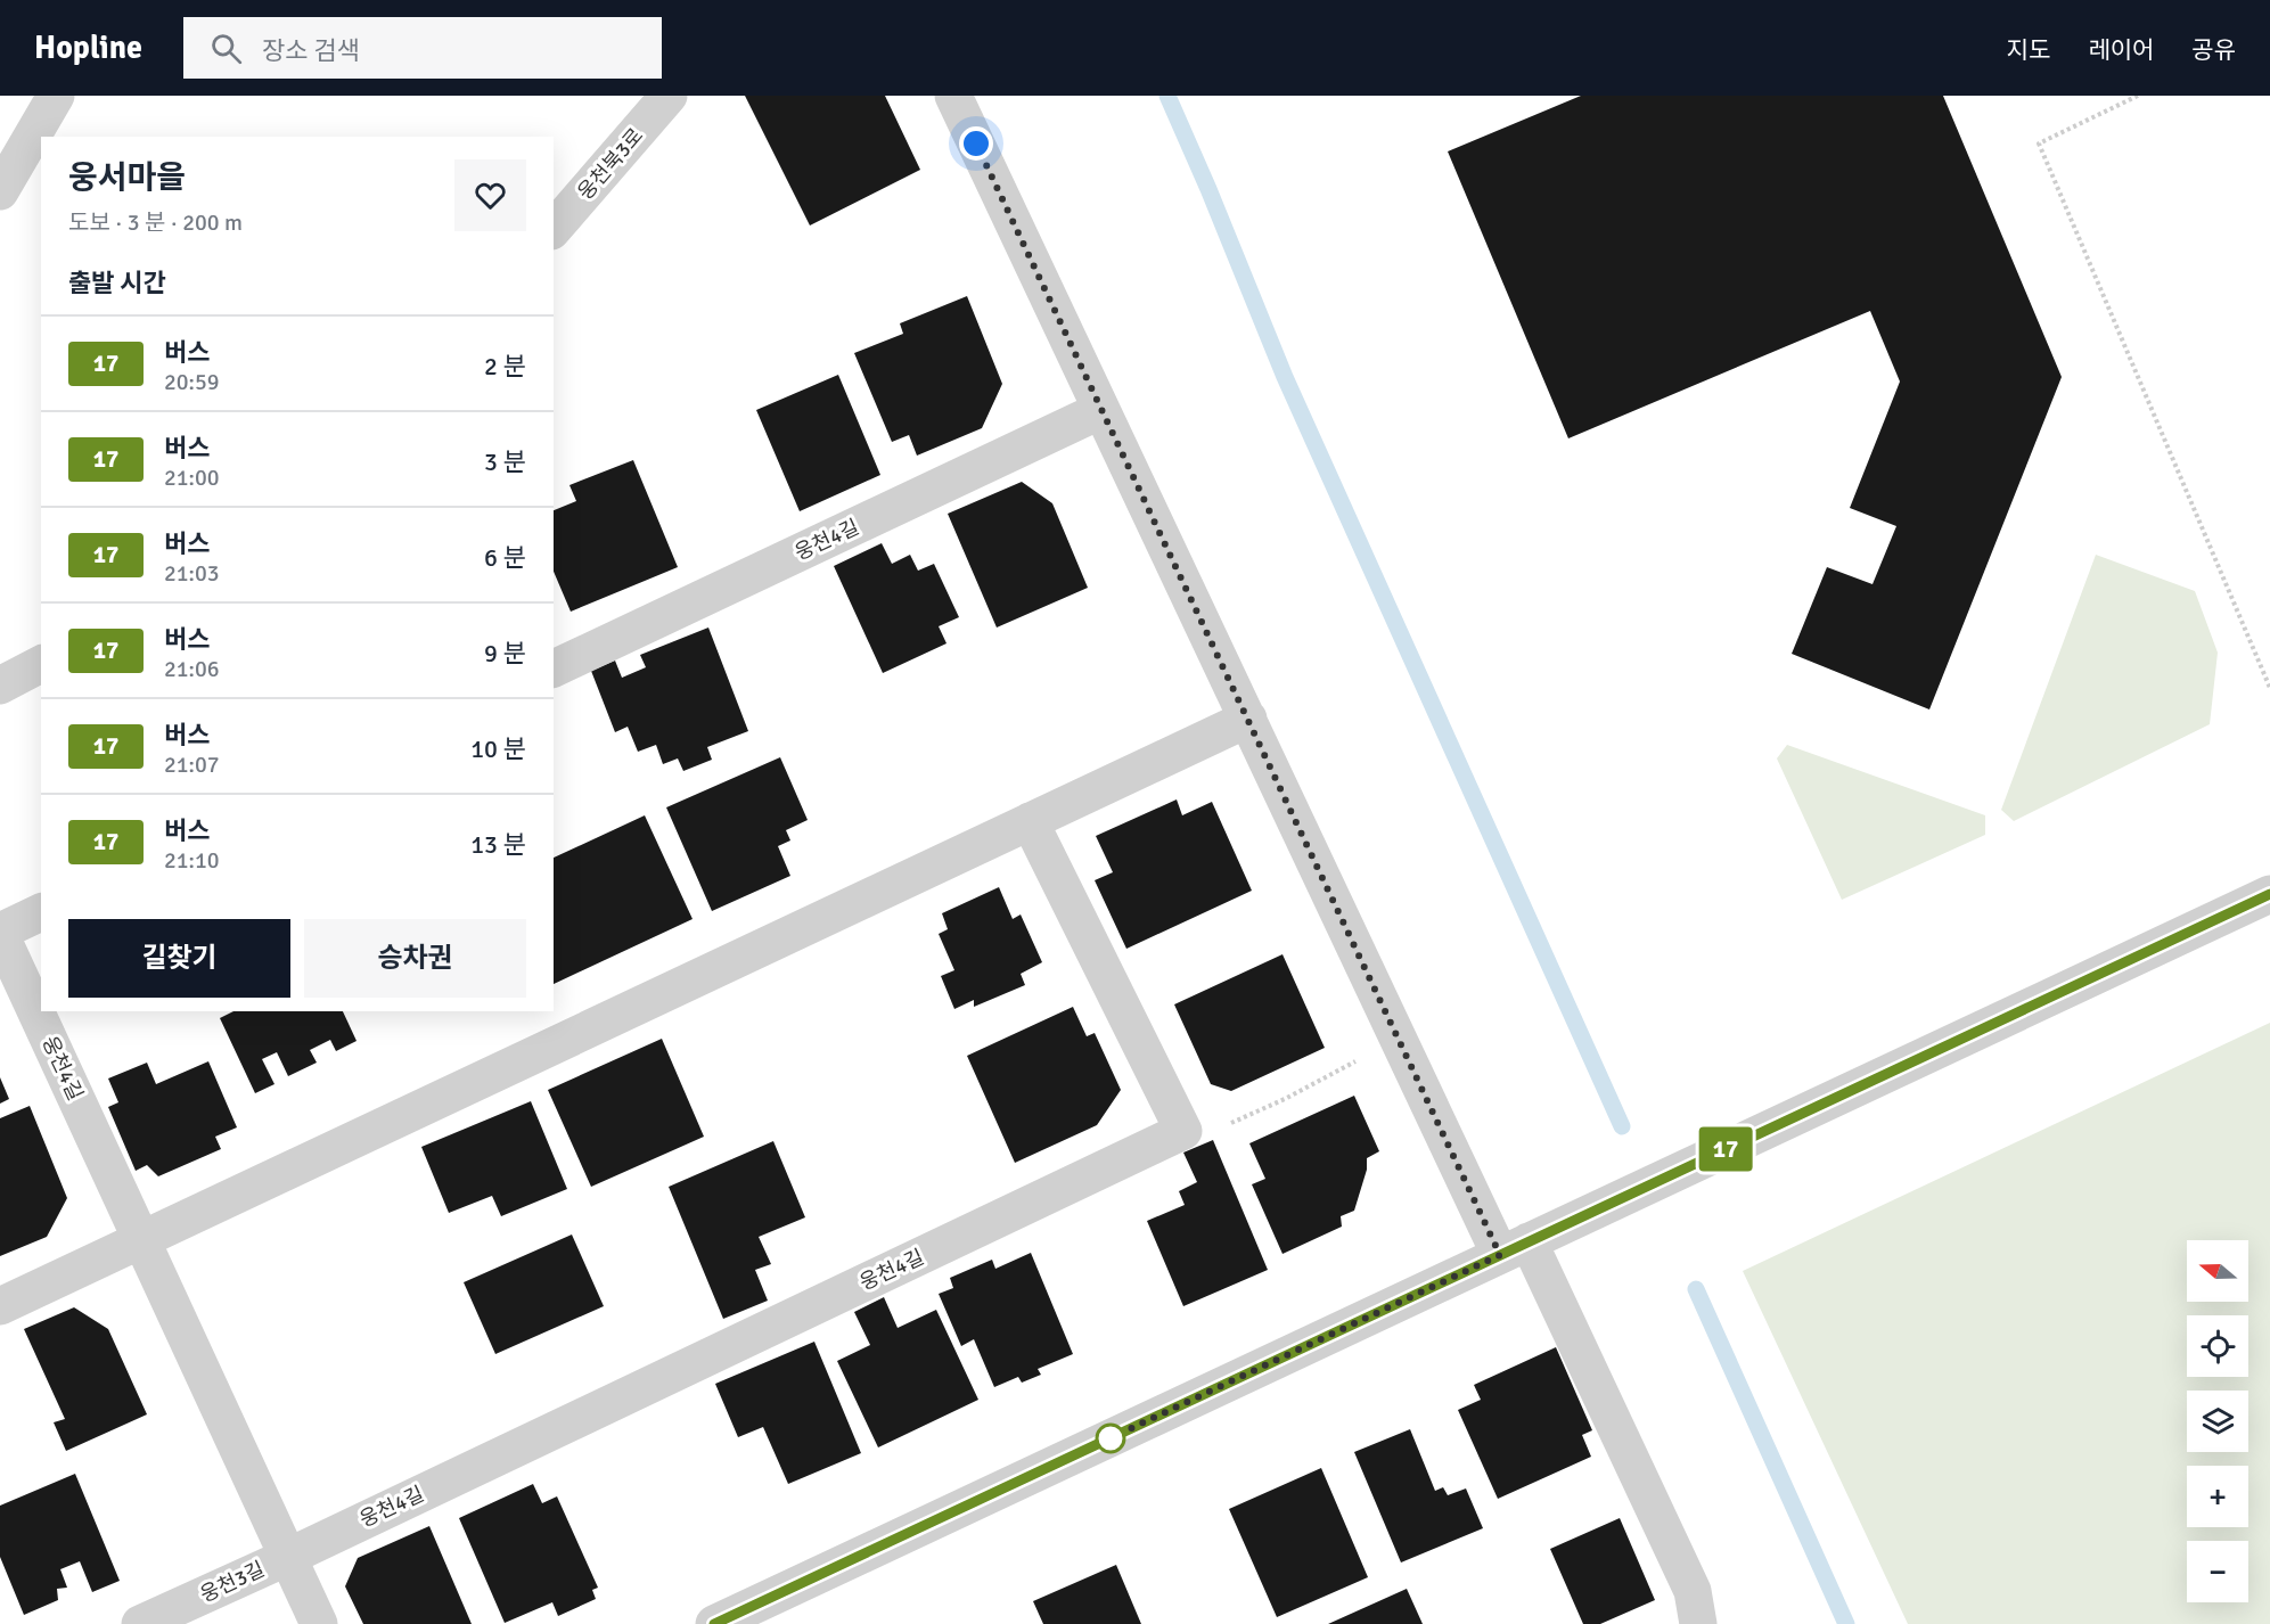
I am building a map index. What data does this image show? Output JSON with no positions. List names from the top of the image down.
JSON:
{
  "streets": {
    "street": ["웅천북3로", "웅천4길", "웅천3길"]
  },
  "crossings": [
    ["웅천4길", "웅천3길"]
  ],
  "lines": ["bus line 17"],
  "north": "left",
  "page": {
    "header": "Hopline",
    "search": "장소 검색",
    "nav": ["지도", "레이어", "공유"],
    "on_map": "17",
    "heading": [
      ["웅서마을", "도보 · 3 분 · 200 m"],
      "출발 시간"
    ],
    "list": [
      {
        "mark": "17",
        "name": "버스",
        "note": "20:59",
        "value": "2 분"
      },
      {
        "mark": "17",
        "name": "버스",
        "note": "21:00",
        "value": "3 분"
      },
      {
        "mark": "17",
        "name": "버스",
        "note": "21:03",
        "value": "6 분"
      },
      {
        "mark": "17",
        "name": "버스",
        "note": "21:06",
        "value": "9 분"
      },
      {
        "mark": "17",
        "name": "버스",
        "note": "21:07",
        "value": "10 분"
      },
      {
        "mark": "17",
        "name": "버스",
        "note": "21:10",
        "value": "13 분"
      }
    ],
    "buttons": ["길찾기", "승차권"],
    "map_buttons": ["+", "−"]
  }
}
